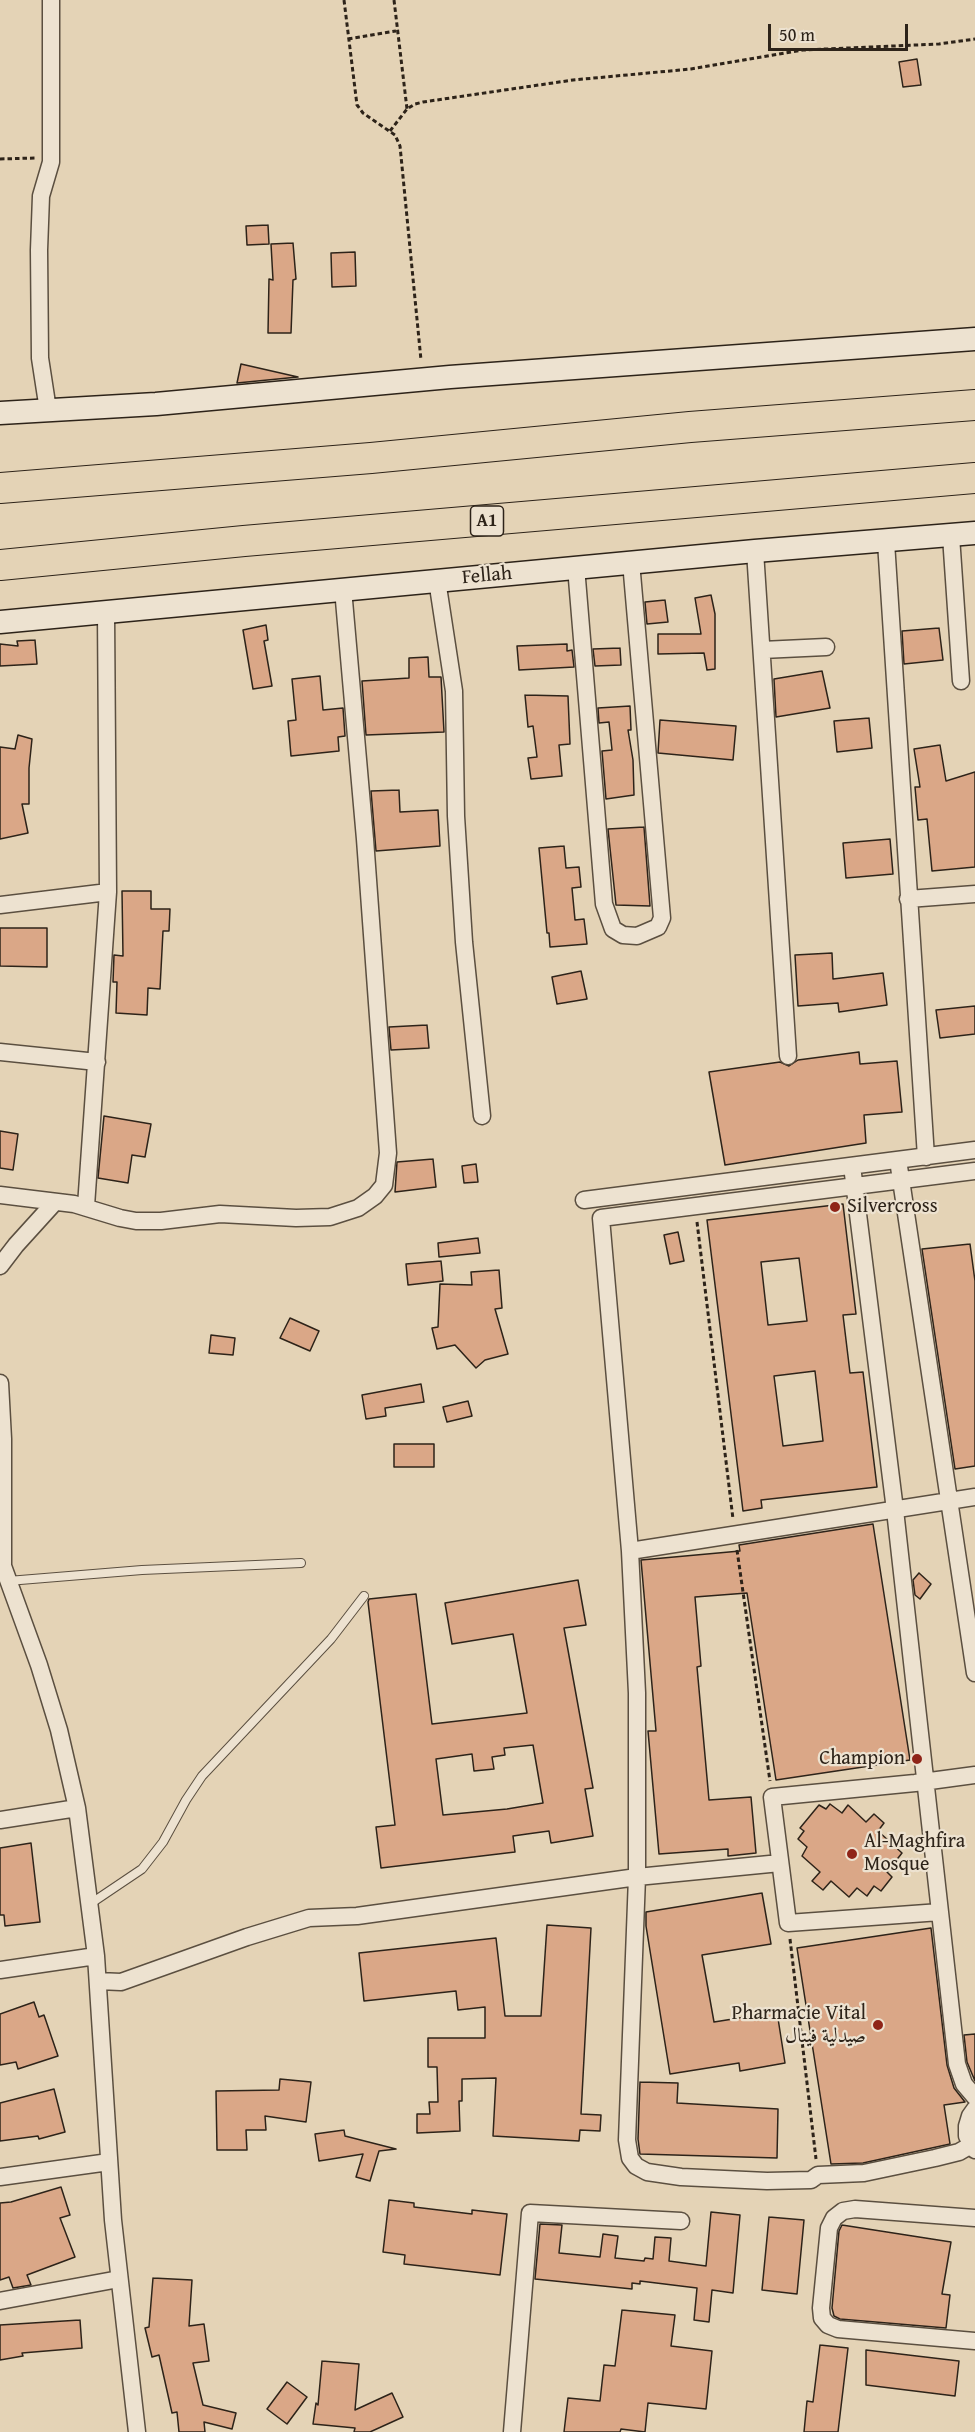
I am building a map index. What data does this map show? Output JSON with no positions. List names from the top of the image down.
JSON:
{
  "streets": {
    "highway": ["A1"],
    "street": ["Fellah"]
  },
  "places": [
    "Silvercross",
    "Champion",
    "Al-Maghfira Mosque",
    "Pharmacie Vital صيدلية فيتال"
  ],
  "scale_bar": "50 m"
}
